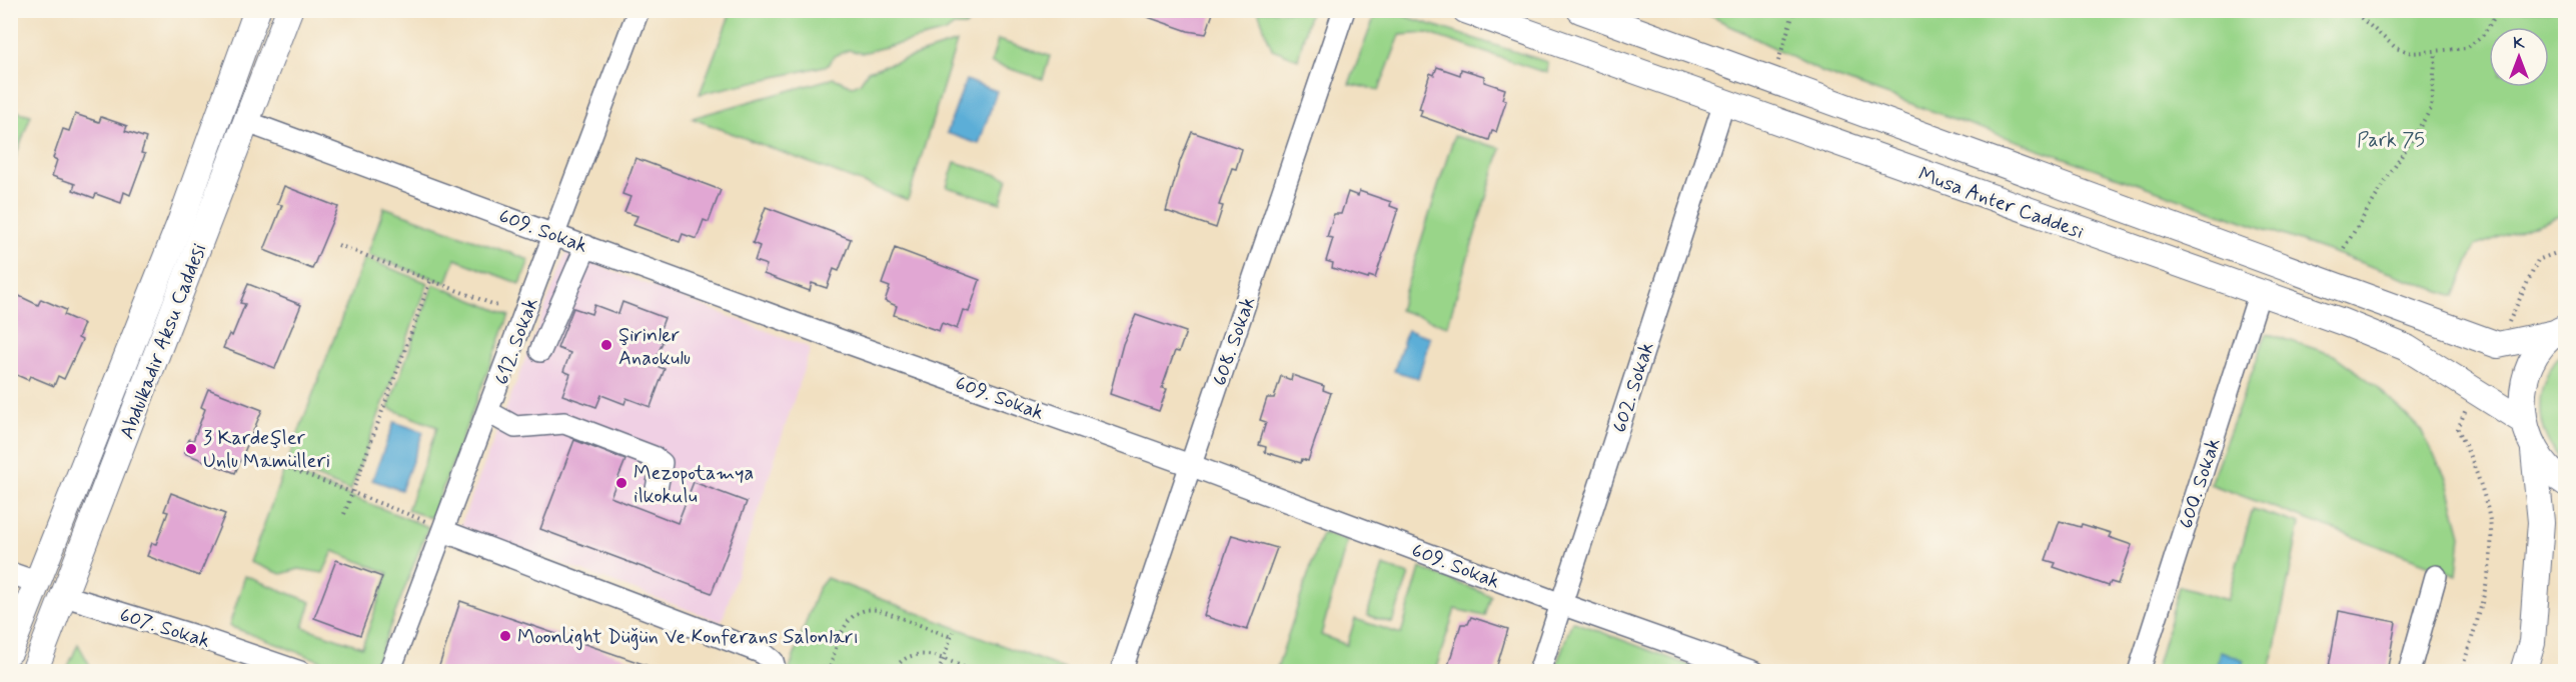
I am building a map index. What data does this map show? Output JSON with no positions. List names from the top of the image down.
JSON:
{
  "streets": {
    "main road": ["Musa Anter Caddesi", "Abdulkadir Aksu Caddesi"],
    "street": [
      "609. Sokak",
      "612. Sokak",
      "608. Sokak",
      "602. Sokak",
      "600. Sokak",
      "607. Sokak"
    ]
  },
  "crossings": [
    ["Musa Anter Caddesi", "602. Sokak"],
    ["Musa Anter Caddesi", "600. Sokak"],
    ["609. Sokak", "Abdulkadir Aksu Caddesi"],
    ["609. Sokak", "612. Sokak"],
    ["609. Sokak", "608. Sokak"],
    ["609. Sokak", "602. Sokak"],
    ["Abdulkadir Aksu Caddesi", "607. Sokak"]
  ],
  "parks": ["Park 75"],
  "places": [
    "Şirinler Anaokulu",
    "3 Kardeşler Unlu Mamülleri",
    "Mezopotamya ilkokulu",
    "Moonlight Düğün Ve Konferans Salonları"
  ],
  "north": "top"
}
